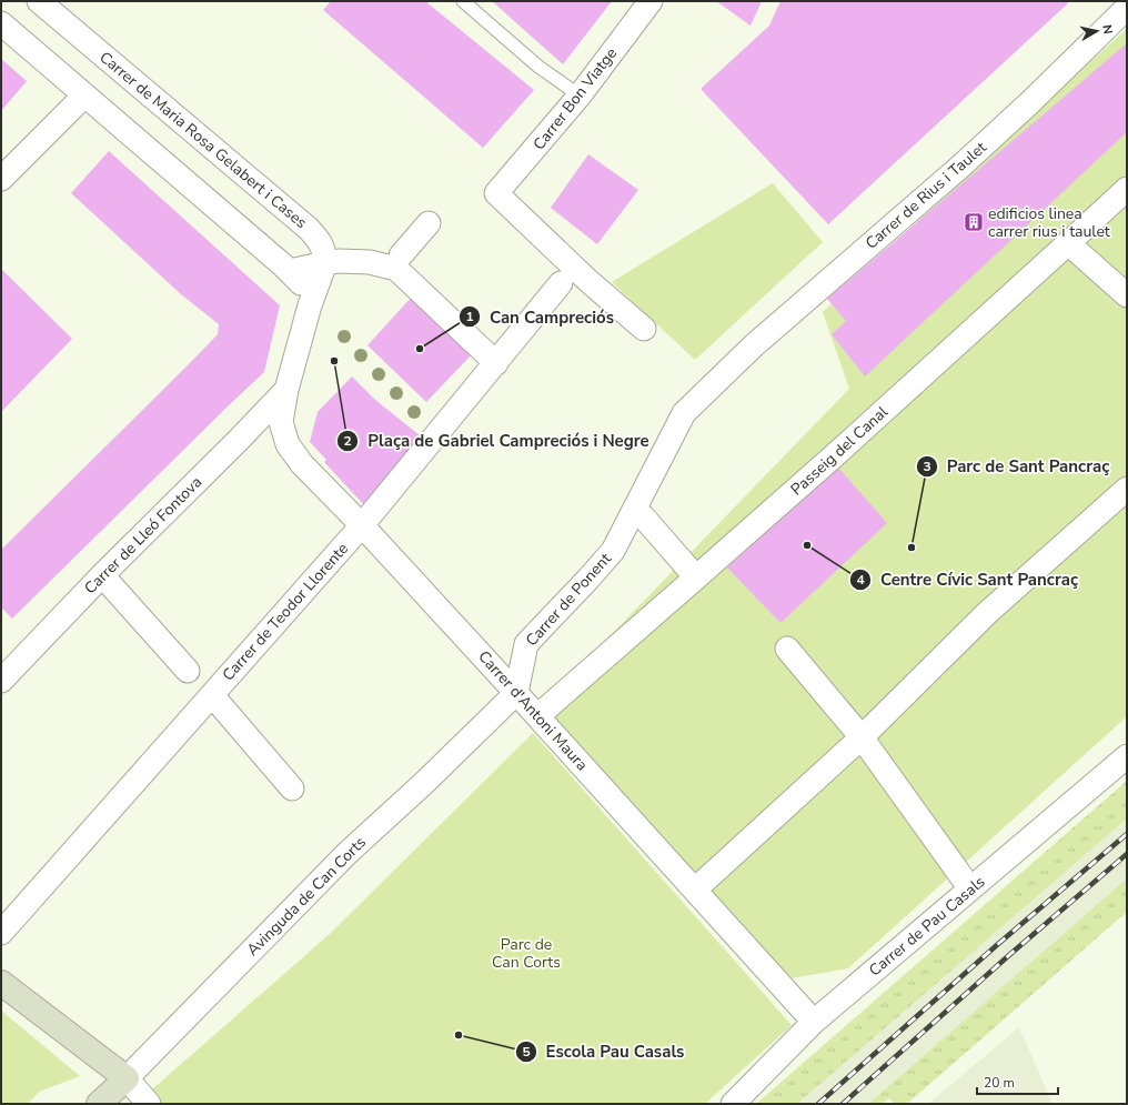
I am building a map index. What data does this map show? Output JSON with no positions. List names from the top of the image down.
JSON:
{
  "streets": {
    "street": [
      "Carrer Bon Viatge",
      "Carrer de Maria Rosa Gelabert i Cases",
      "Carrer de Rius i Taulet",
      "Passeig del Canal",
      "Carrer de Lleó Fontova",
      "Carrer de Ponent",
      "Carrer de Teodor Llorente",
      "Carrer d'Antoni Maura",
      "Avinguda de Can Corts",
      "Carrer de Pau Casals"
    ]
  },
  "crossings": [
    ["Carrer de Maria Rosa Gelabert i Cases", "Carrer d'Antoni Maura"],
    ["Carrer de Rius i Taulet", "Carrer de Ponent"],
    ["Carrer de Lleó Fontova", "Carrer d'Antoni Maura"],
    ["Carrer de Ponent", "Carrer d'Antoni Maura"],
    ["Carrer de Ponent", "Avinguda de Can Corts"],
    ["Carrer de Teodor Llorente", "Carrer d'Antoni Maura"],
    ["Carrer d'Antoni Maura", "Avinguda de Can Corts"],
    ["Carrer d'Antoni Maura", "Carrer de Pau Casals"]
  ],
  "parks": ["Parc de Can Corts"],
  "places": {
    "building": ["edificios linea carrer rius i taulet"],
    "other": [
      "Can Campreciós",
      "Plaça de Gabriel Campreciós i Negre",
      "Centre Cívic Sant Pancraç",
      "Parc de Sant Pancraç",
      "Escola Pau Casals"
    ]
  },
  "scale_bar": "20 m",
  "north": "right"
}
